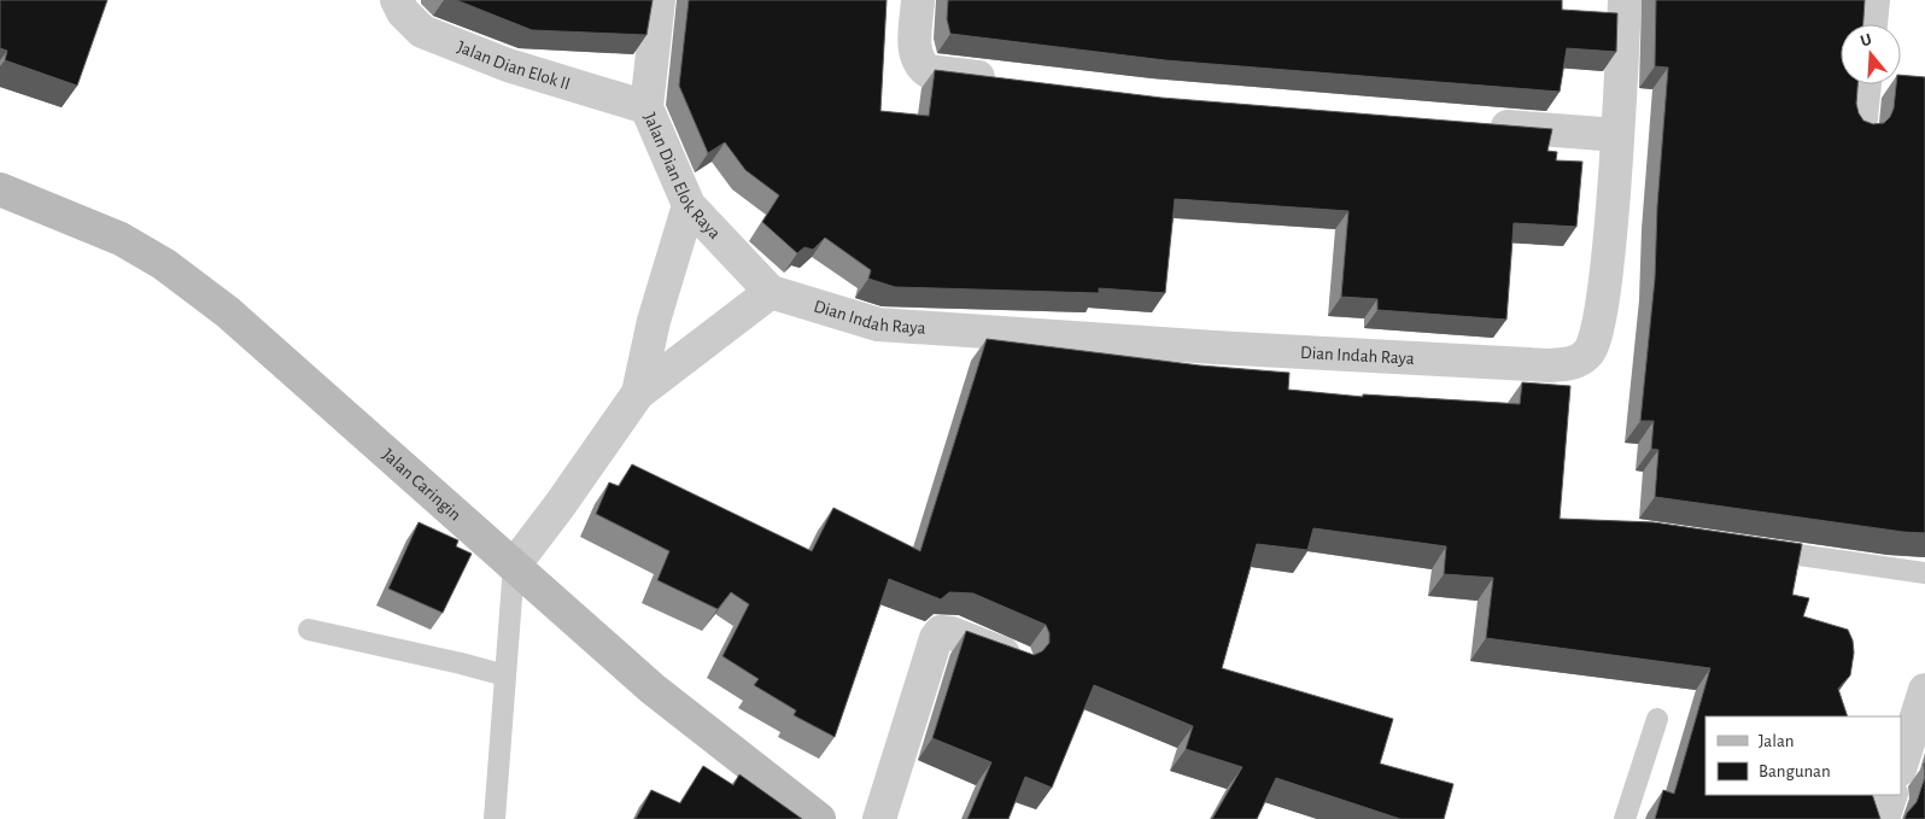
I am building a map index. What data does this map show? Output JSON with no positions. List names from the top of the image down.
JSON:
{
  "streets": {
    "main road": ["Jalan Caringin"],
    "street": ["Jalan Dian Elok II", "Jalan Dian Elok Raya", "Dian Indah Raya"]
  },
  "crossings": [
    ["Jalan Dian Elok II", "Jalan Dian Elok Raya"],
    ["Jalan Dian Elok Raya", "Dian Indah Raya"]
  ],
  "legend": ["Jalan", "Bangunan"],
  "north": "top"
}
